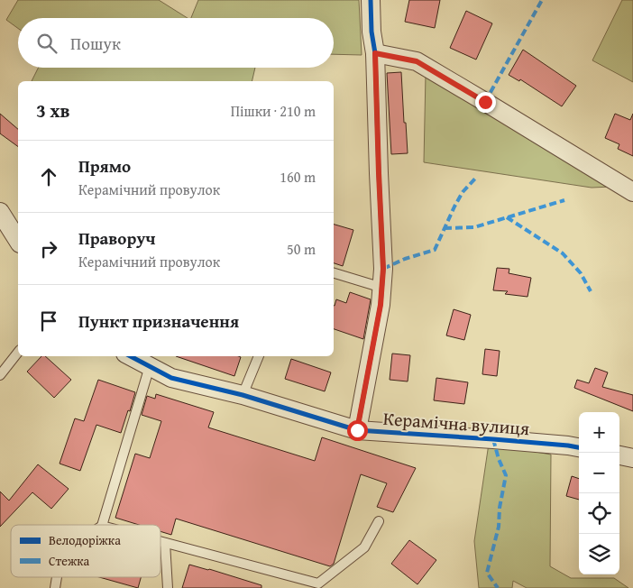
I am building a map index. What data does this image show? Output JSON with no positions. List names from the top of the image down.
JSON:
{
  "streets": {
    "street": ["Керамічна вулиця"]
  },
  "legend": ["Велодоріжка", "Стежка"],
  "page": {
    "search": "Пошук",
    "heading": ["3 хв", "Пішки · 210 m"],
    "list": [
      ["Прямо", "Керамічний провулок", "160 m"],
      ["Праворуч", "Керамічний провулок", "50 m"],
      "Пункт призначення"
    ],
    "map_buttons": ["+", "−"]
  }
}
